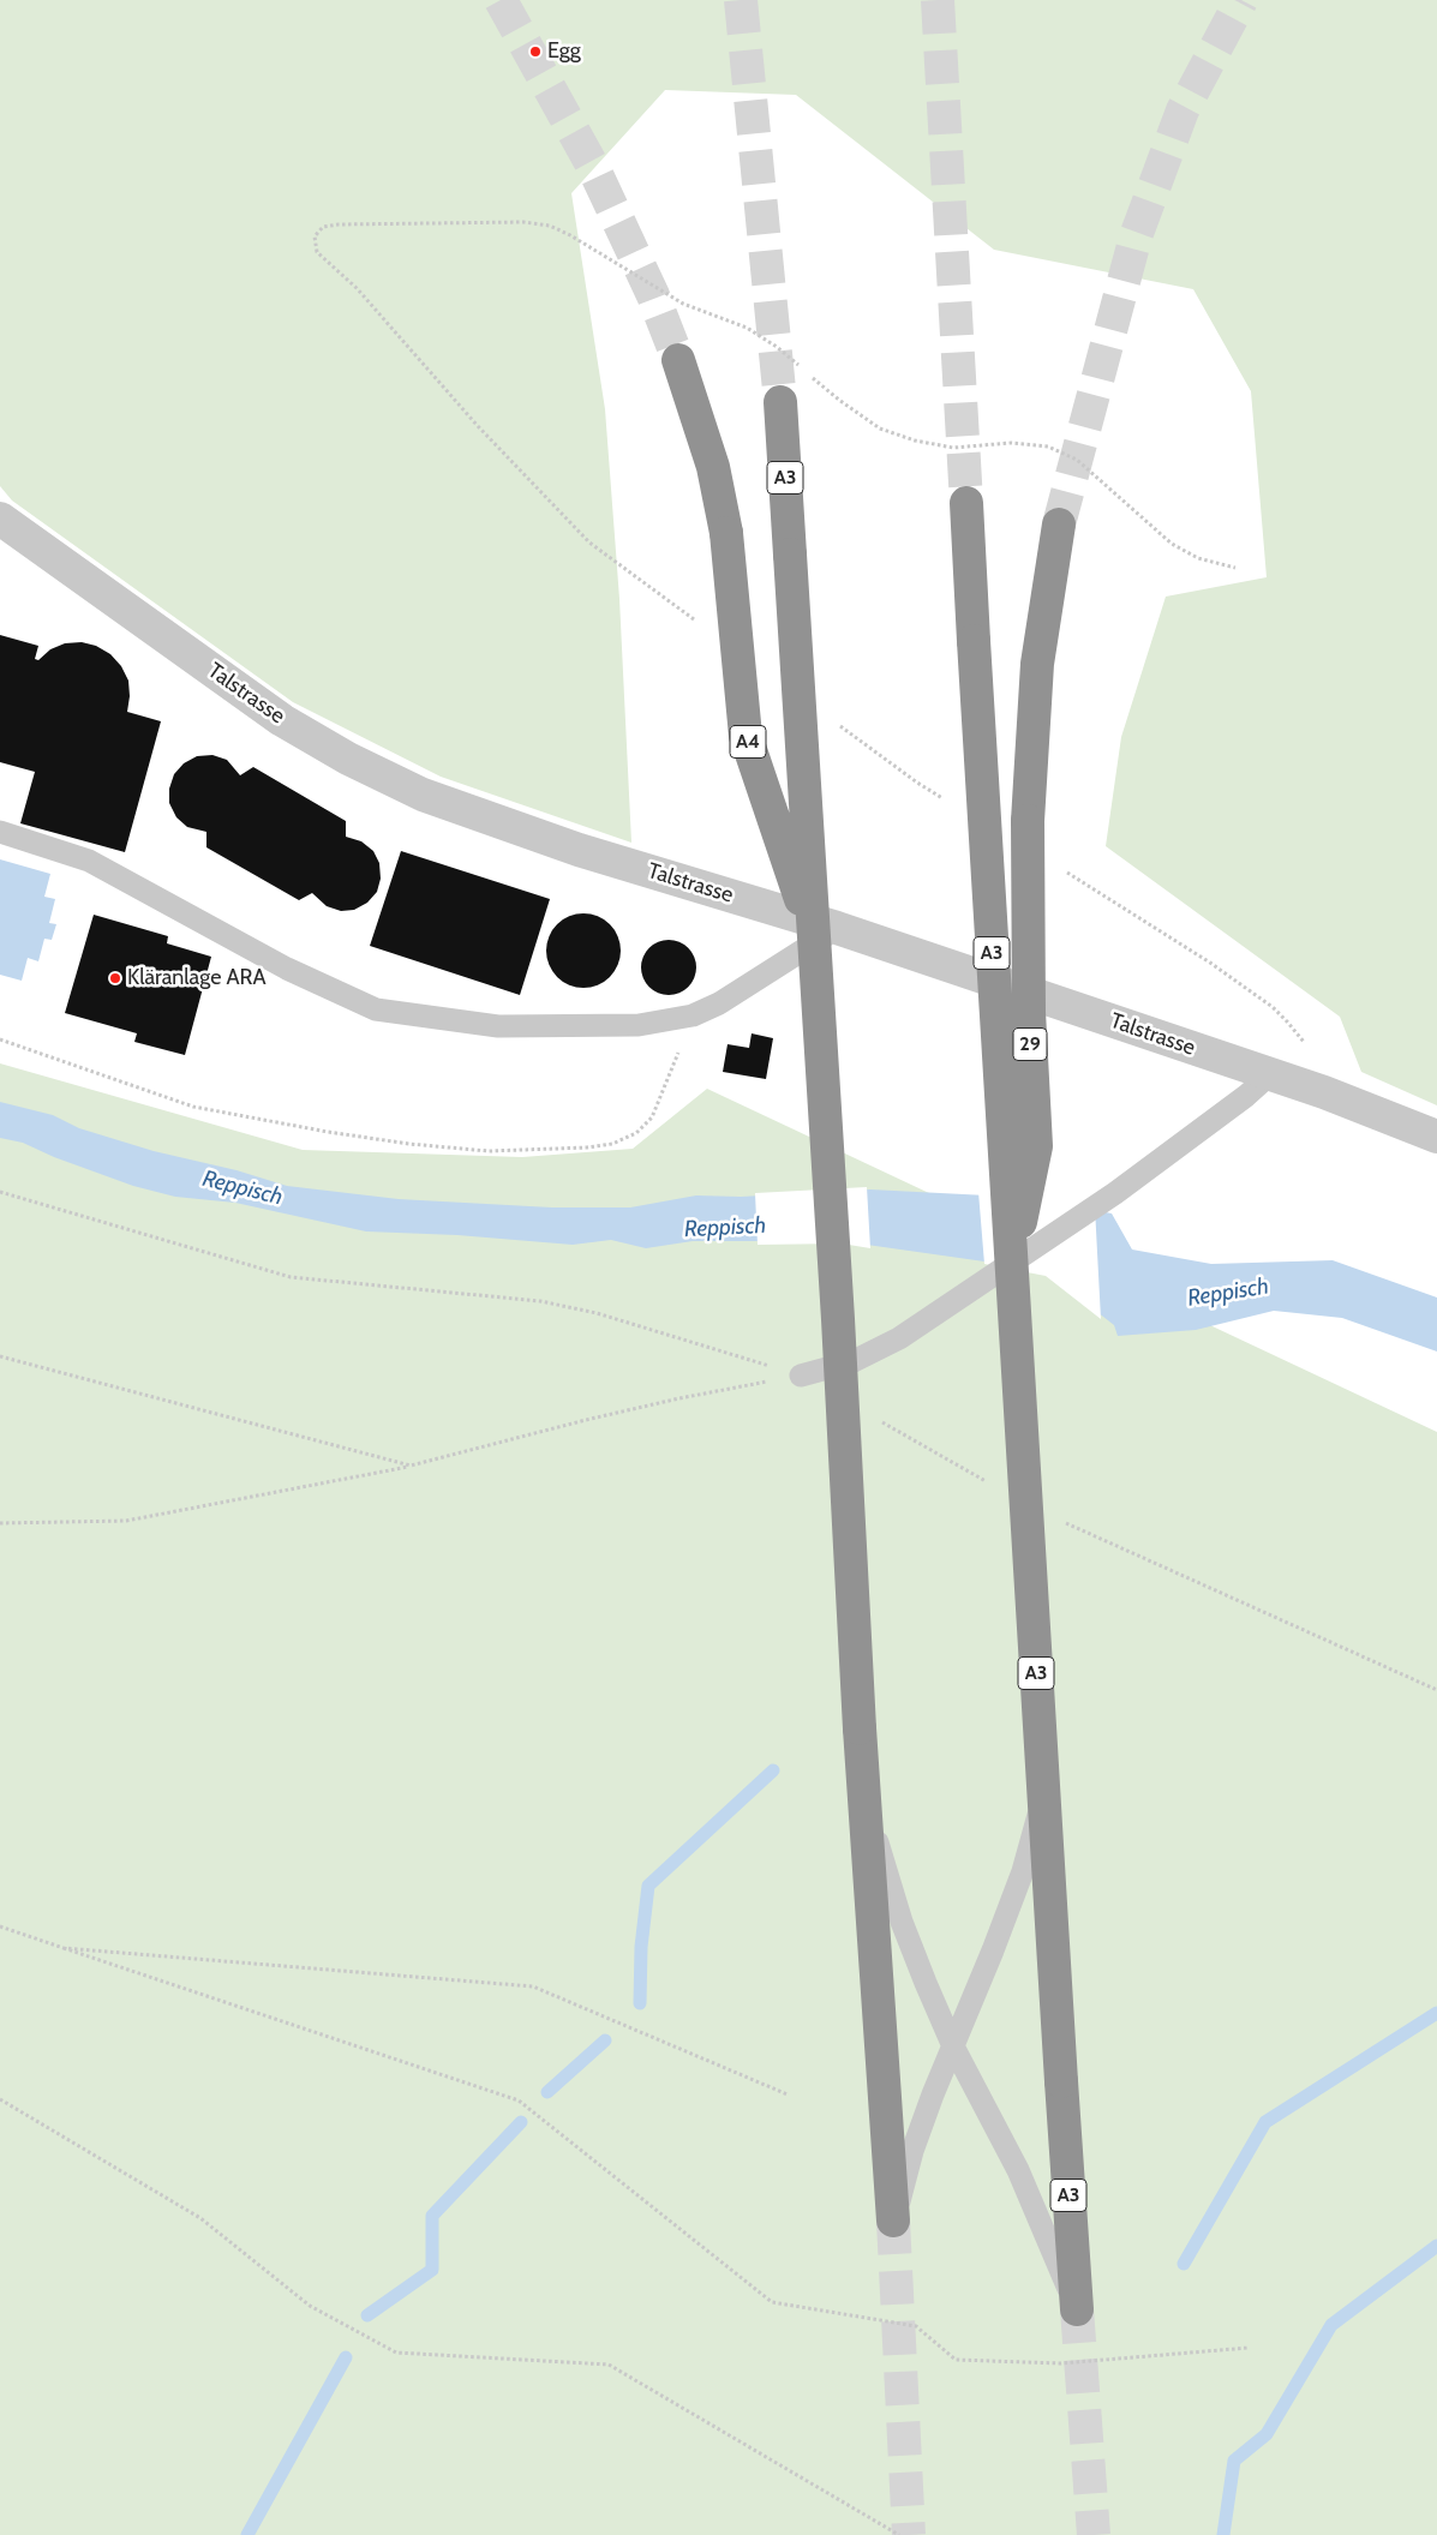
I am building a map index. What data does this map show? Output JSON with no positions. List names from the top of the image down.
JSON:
{
  "streets": {
    "highway": ["A3", "A4", "29"],
    "street": ["Talstrasse"]
  },
  "crossings": [
    ["A3", "Talstrasse"],
    ["A3", "A4"],
    ["A3", "29"],
    ["Talstrasse", "A4"]
  ],
  "water": ["Reppisch"],
  "places": ["Egg", "Kläranlage ARA"]
}
